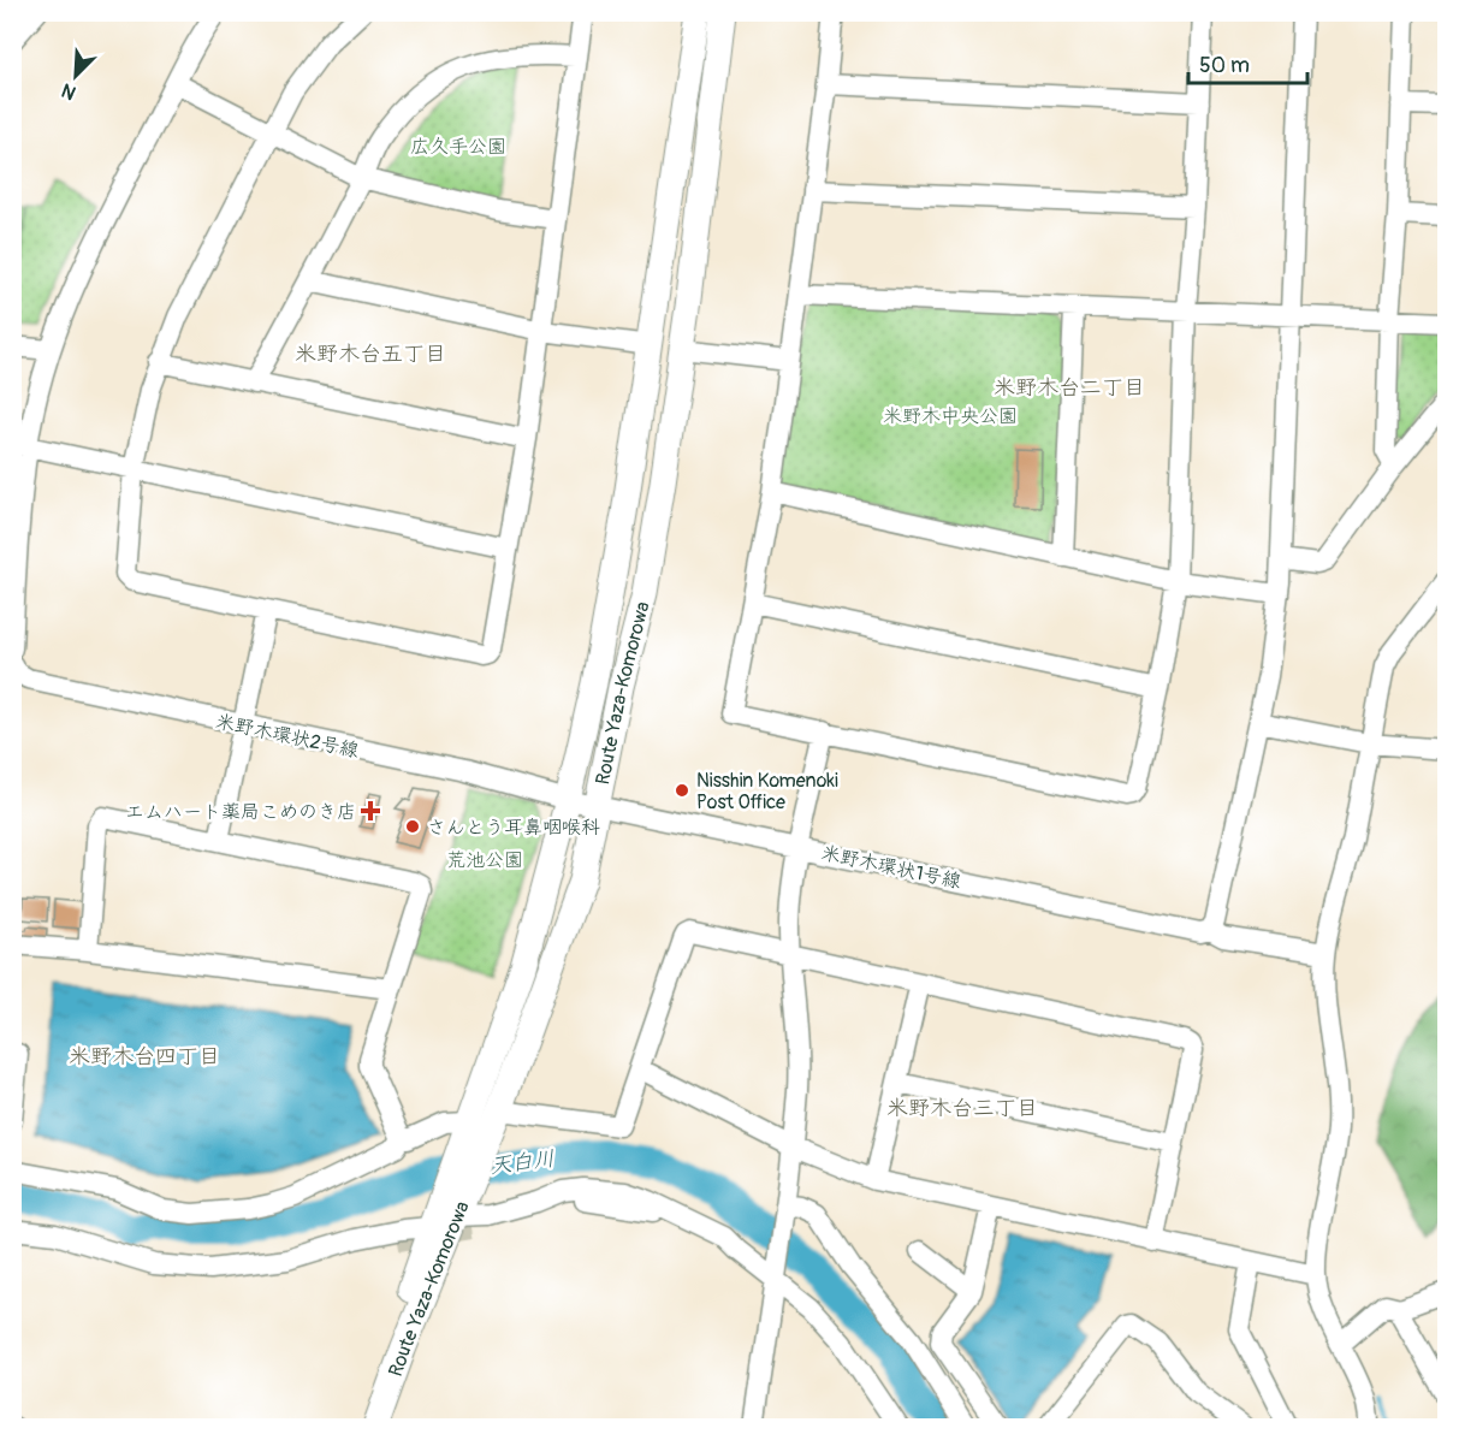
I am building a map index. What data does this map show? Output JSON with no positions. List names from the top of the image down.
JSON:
{
  "streets": {
    "main road": ["Route Yaza-Komorowa"],
    "street": ["米野木環状2号線", "米野木環状1号線"]
  },
  "crossings": [
    ["Route Yaza-Komorowa", "米野木環状2号線"],
    ["Route Yaza-Komorowa", "米野木環状1号線"],
    ["米野木環状2号線", "米野木環状1号線"]
  ],
  "districts": [
    "米野木台五丁目",
    "米野木台二丁目",
    "米野木台四丁目",
    "米野木台三丁目"
  ],
  "water": ["天白川"],
  "parks": ["広久手公園", "米野木中央公園", "荒池公園"],
  "places": {
    "other": ["Nisshin Komenoki Post Office", "さんとう耳鼻咽喉科"],
    "health": ["エムハート薬局こめのき店"]
  },
  "scale_bar": "50 m",
  "north": "bottom left"
}
